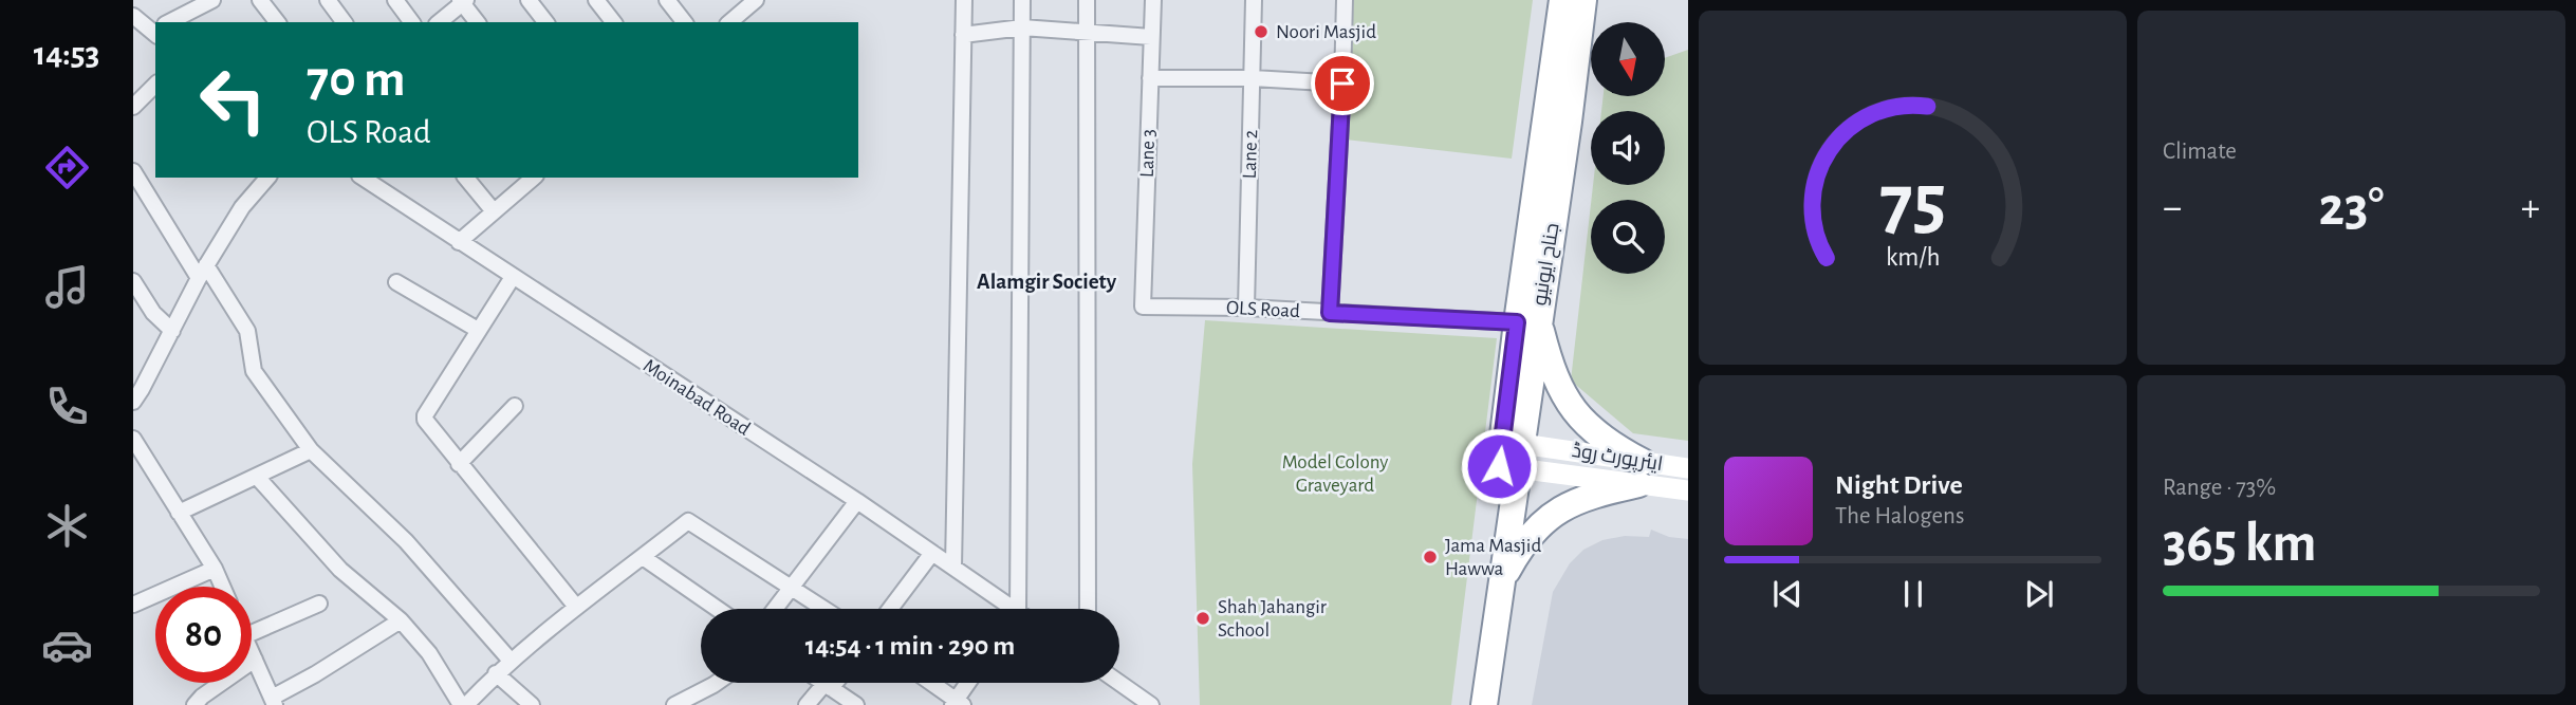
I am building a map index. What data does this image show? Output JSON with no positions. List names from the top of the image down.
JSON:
{
  "streets": {
    "highway": ["جناح ایونیو"],
    "main road": ["ایئرپورٹ روڈ"],
    "street": [
      "Lane 3",
      "Lane 2",
      "OLS Road",
      "Moinabad Road"
    ]
  },
  "crossings": [
    ["Lane 3", "OLS Road"],
    ["Lane 2", "OLS Road"],
    ["جناح ایونیو", "OLS Road"],
    ["جناح ایونیو", "ایئرپورٹ روڈ"]
  ],
  "districts": ["Alamgir Society"],
  "parks": ["Model Colony Graveyard"],
  "places": ["Noori Masjid", "Jama Masjid Hawwa", "Shah Jahangir School"],
  "north": "bottom",
  "page": {
    "tabs": "14:53",
    "tile": [
      "Climate",
      ["Range · 73%", "365 km"]
    ],
    "turn": ["70 m", "OLS Road"],
    "heat": ["−", "23°", "+"],
    "song": ["Night Drive", "The Halogens"],
    "limit": "80",
    "trip": "14:54 · 1 min · 290 m",
    "gauge": ["75", "km/h"]
  }
}
